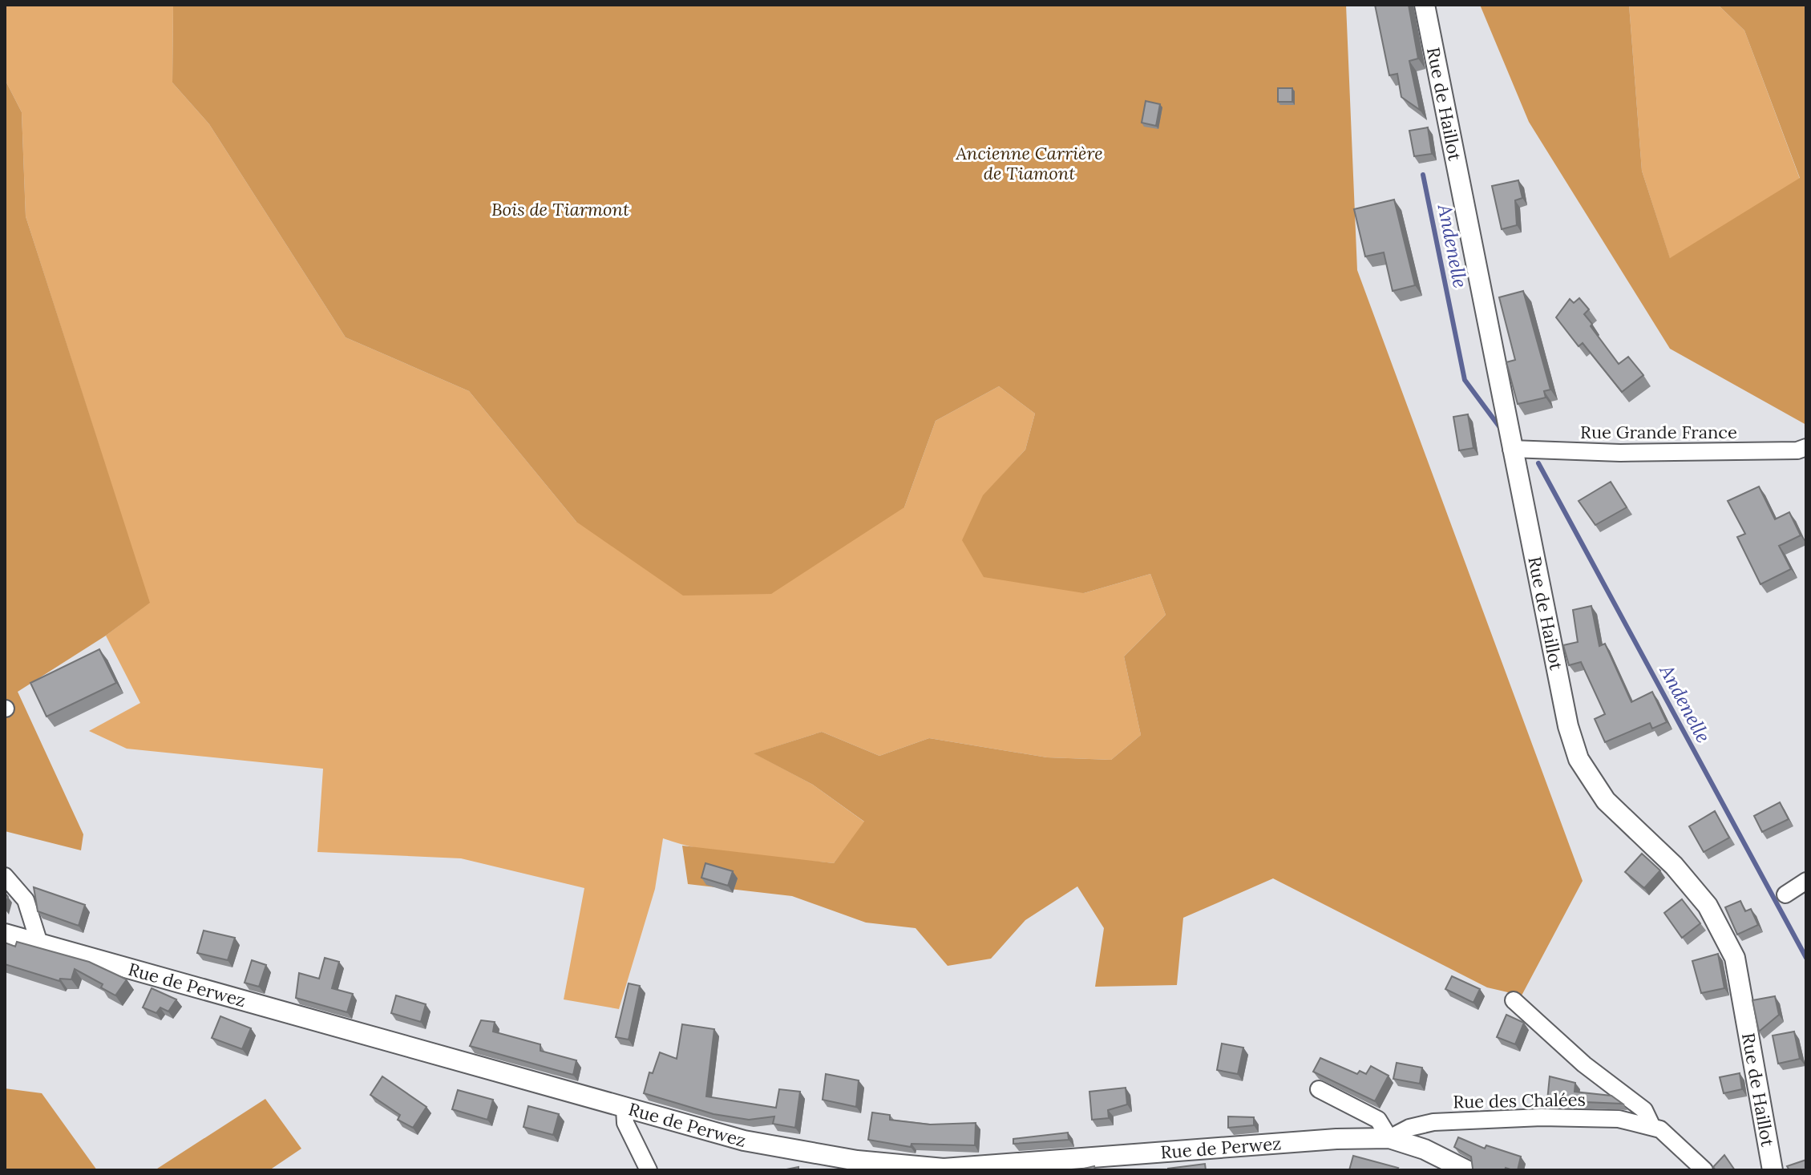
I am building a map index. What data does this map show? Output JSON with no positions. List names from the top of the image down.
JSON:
{
  "streets": {
    "street": [
      "Rue de Haillot",
      "Rue Grande France",
      "Rue de Perwez",
      "Rue des Chalées"
    ]
  },
  "crossings": [
    ["Rue de Haillot", "Rue Grande France"],
    ["Rue de Perwez", "Rue des Chalées"]
  ],
  "water": ["Andenelle"],
  "parks": ["Ancienne Carrière de Tiamont", "Bois de Tiarmont"]
}
